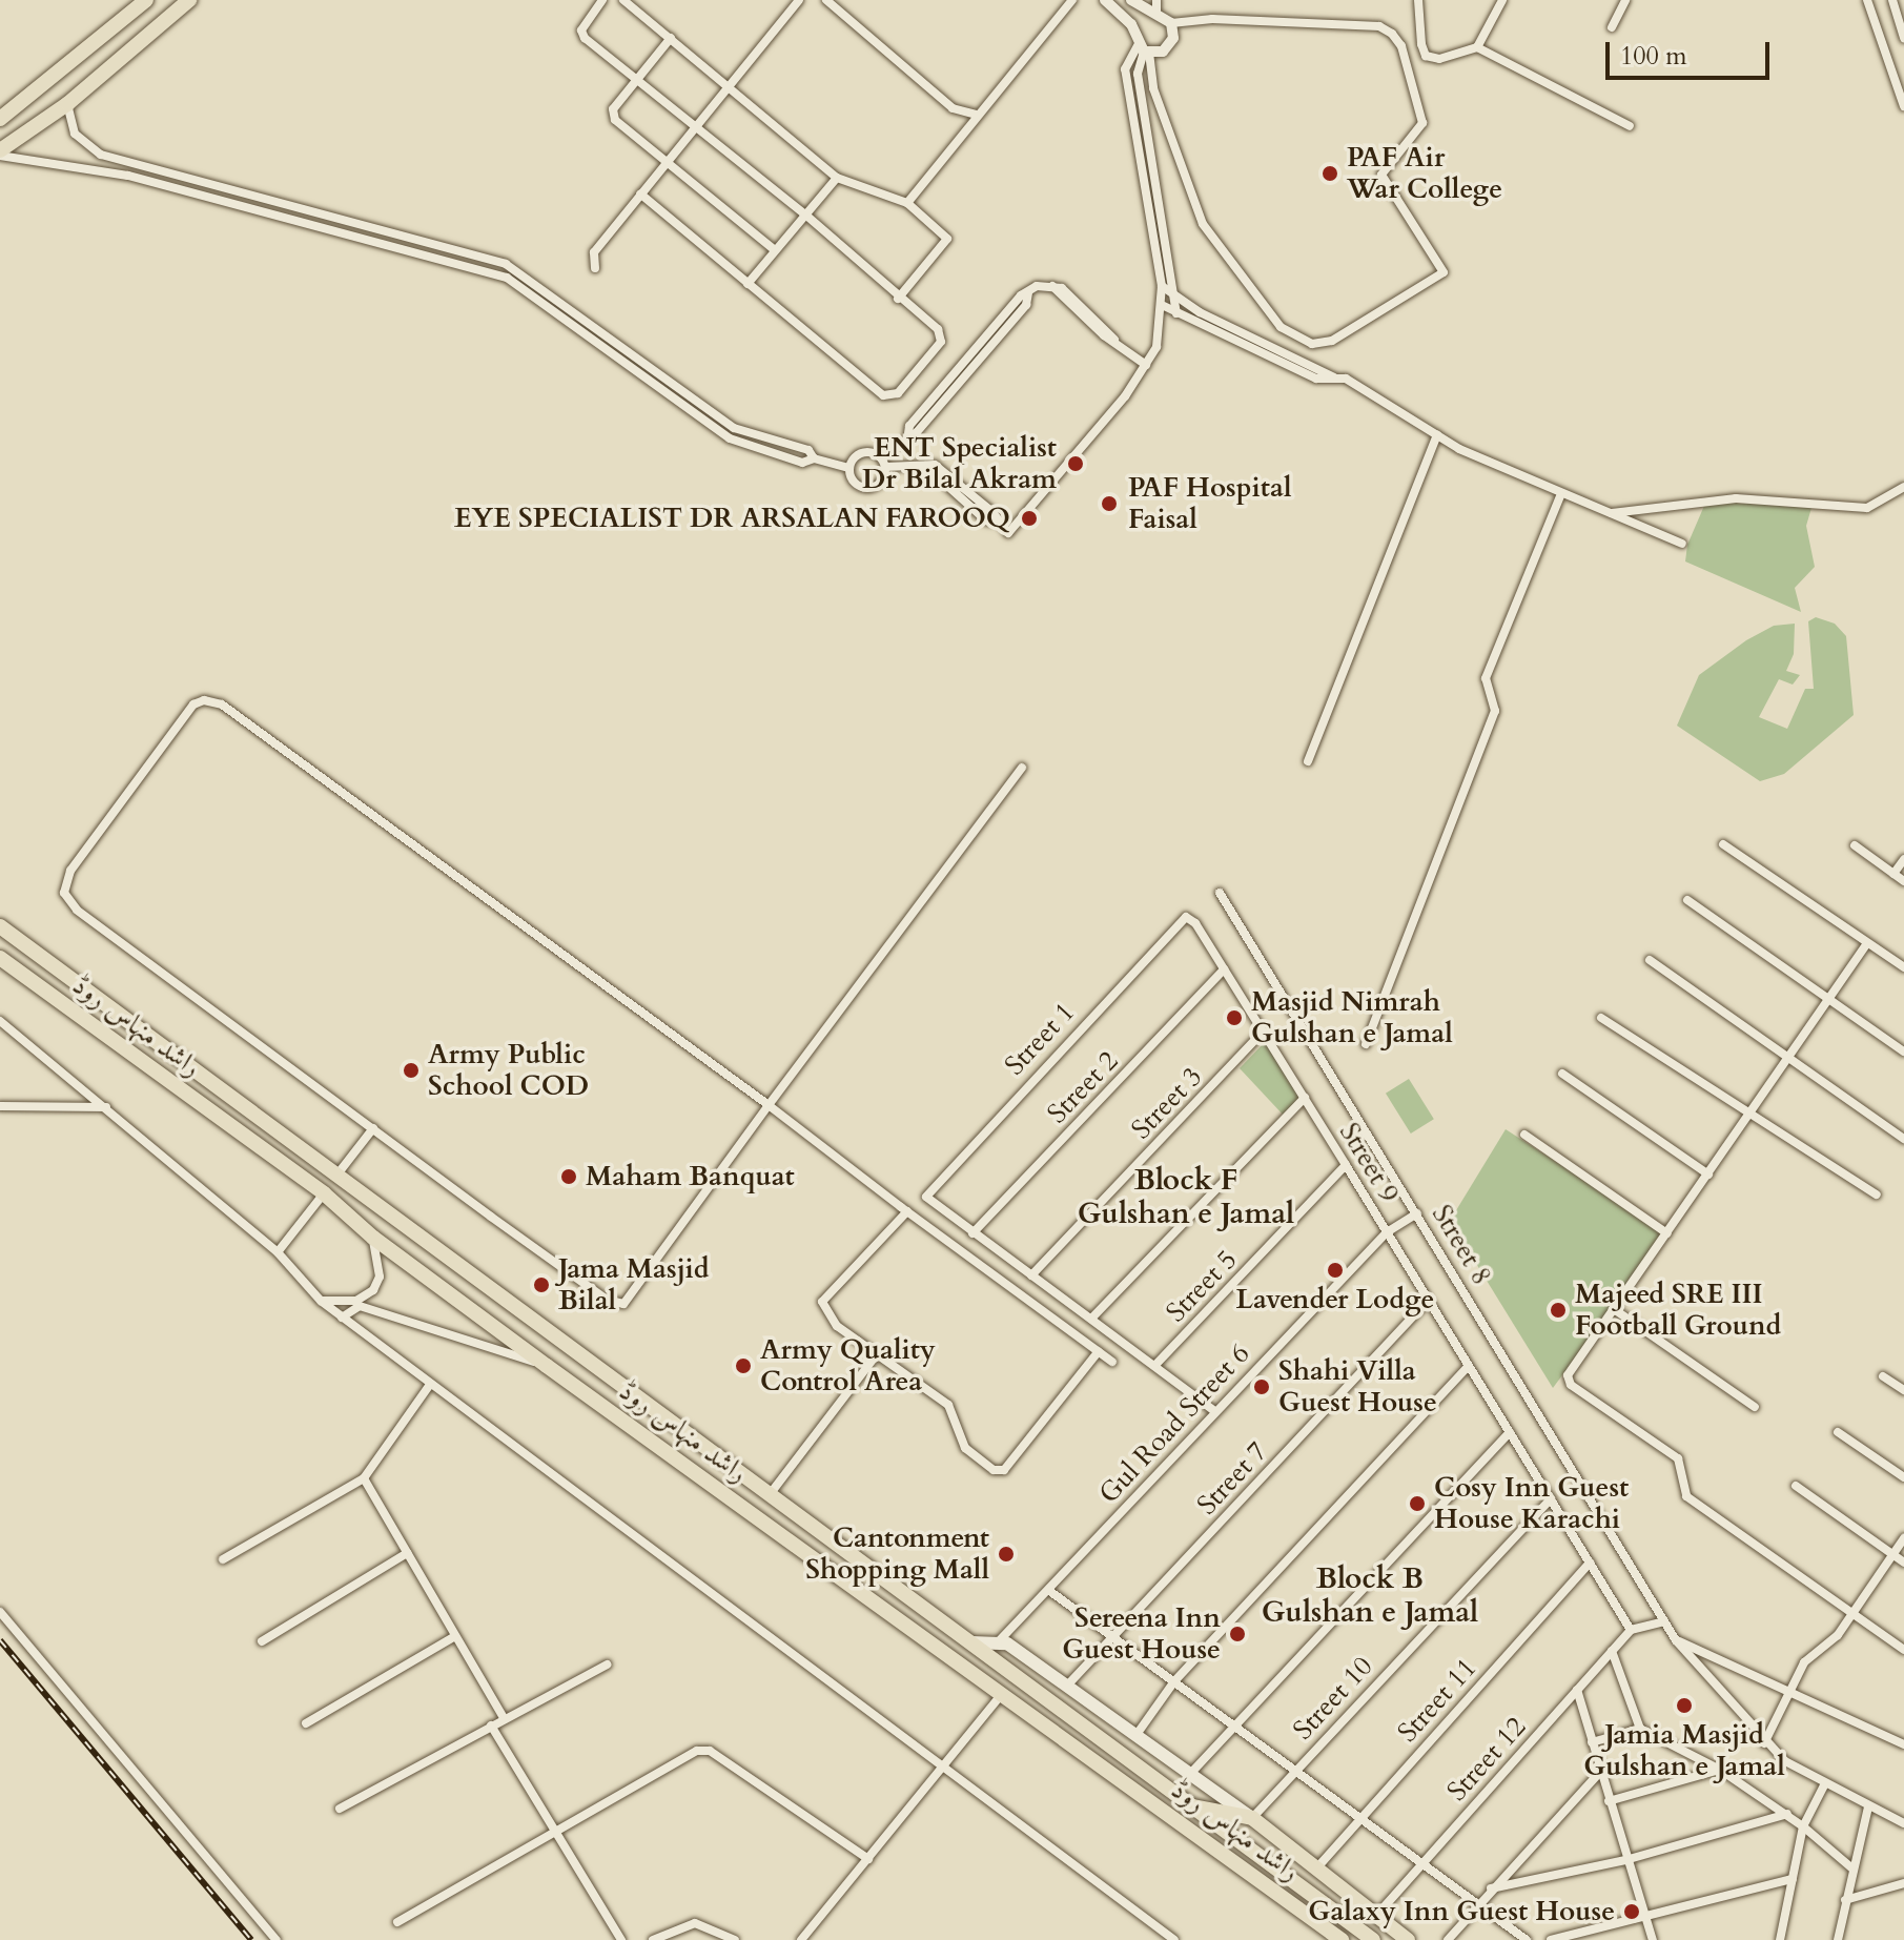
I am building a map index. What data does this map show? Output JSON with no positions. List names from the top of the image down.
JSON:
{
  "streets": {
    "main road": ["راشد منہاس روڈ"],
    "street": [
      "Street 1",
      "Street 2",
      "Street 3",
      "Street 9",
      "Street 8",
      "Street 5",
      "Gul Road Street 6",
      "Street 7",
      "Street 10",
      "Street 11",
      "Street 12"
    ]
  },
  "crossings": [
    ["Street 1", "Street 2"],
    ["Street 1", "Street 9"],
    ["Street 2", "Street 9"],
    ["Street 3", "Street 9"],
    ["Street 9", "Street 5"],
    ["Street 9", "Gul Road Street 6"],
    ["Street 9", "Street 7"],
    ["Street 9", "Street 10"],
    ["Street 9", "Street 11"],
    ["Street 9", "Street 12"],
    ["Street 8", "Gul Road Street 6"]
  ],
  "districts": ["Block F Gulshan e Jamal", "Block B Gulshan e Jamal"],
  "places": [
    "PAF Air War College",
    "ENT Specialist Dr Bilal Akram",
    "PAF Hospital Faisal",
    "EYE SPECIALIST DR ARSALAN FAROOQ",
    "Masjid Nimrah Gulshan e Jamal",
    "Army Public School COD",
    "Maham Banquat",
    "Lavender Lodge",
    "Jama Masjid Bilal",
    "Majeed SRE III Football Ground",
    "Army Quality Control Area",
    "Shahi Villa Guest House",
    "Cosy Inn Guest House Karachi",
    "Cantonment Shopping Mall",
    "Sereena Inn Guest House",
    "Jamia Masjid Gulshan e Jamal",
    "Galaxy Inn Guest House"
  ],
  "scale_bar": "100 m"
}
